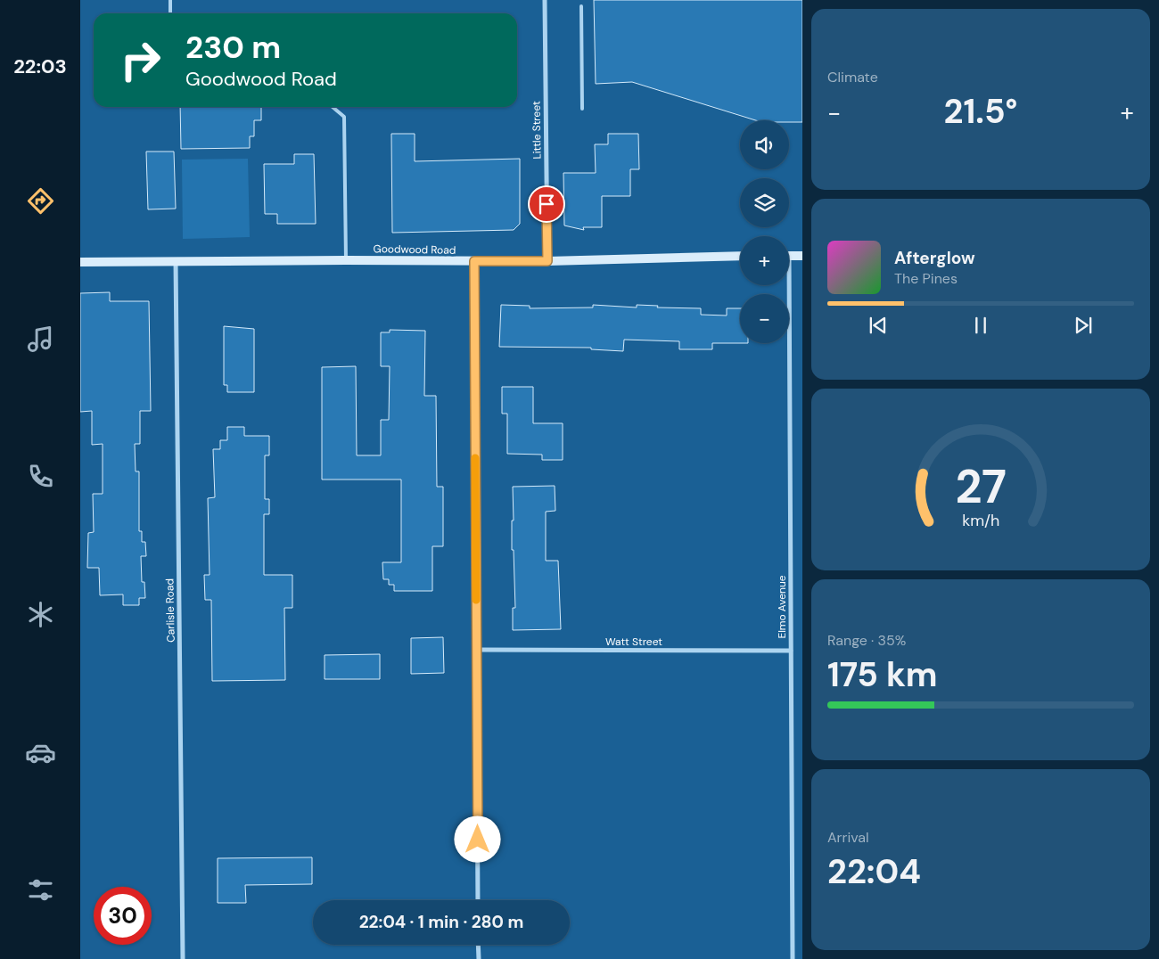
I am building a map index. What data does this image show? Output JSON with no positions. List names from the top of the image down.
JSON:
{
  "streets": {
    "main road": ["Goodwood Road"],
    "street": [
      "Little Street",
      "Elmo Avenue",
      "Carlisle Road",
      "Watt Street"
    ]
  },
  "crossings": [
    ["Little Street", "Goodwood Road"],
    ["Goodwood Road", "Carlisle Road"],
    ["Elmo Avenue", "Watt Street"]
  ],
  "page": {
    "tabs": "22:03",
    "tile": [
      "Climate",
      ["Range · 35%", "175 km"],
      ["Arrival", "22:04"]
    ],
    "turn": ["230 m", "Goodwood Road"],
    "heat": ["−", "21.5°", "+"],
    "map_buttons": ["+", "−"],
    "song": ["Afterglow", "The Pines"],
    "limit": "30",
    "trip": "22:04 · 1 min · 280 m",
    "gauge": ["27", "km/h"]
  }
}
